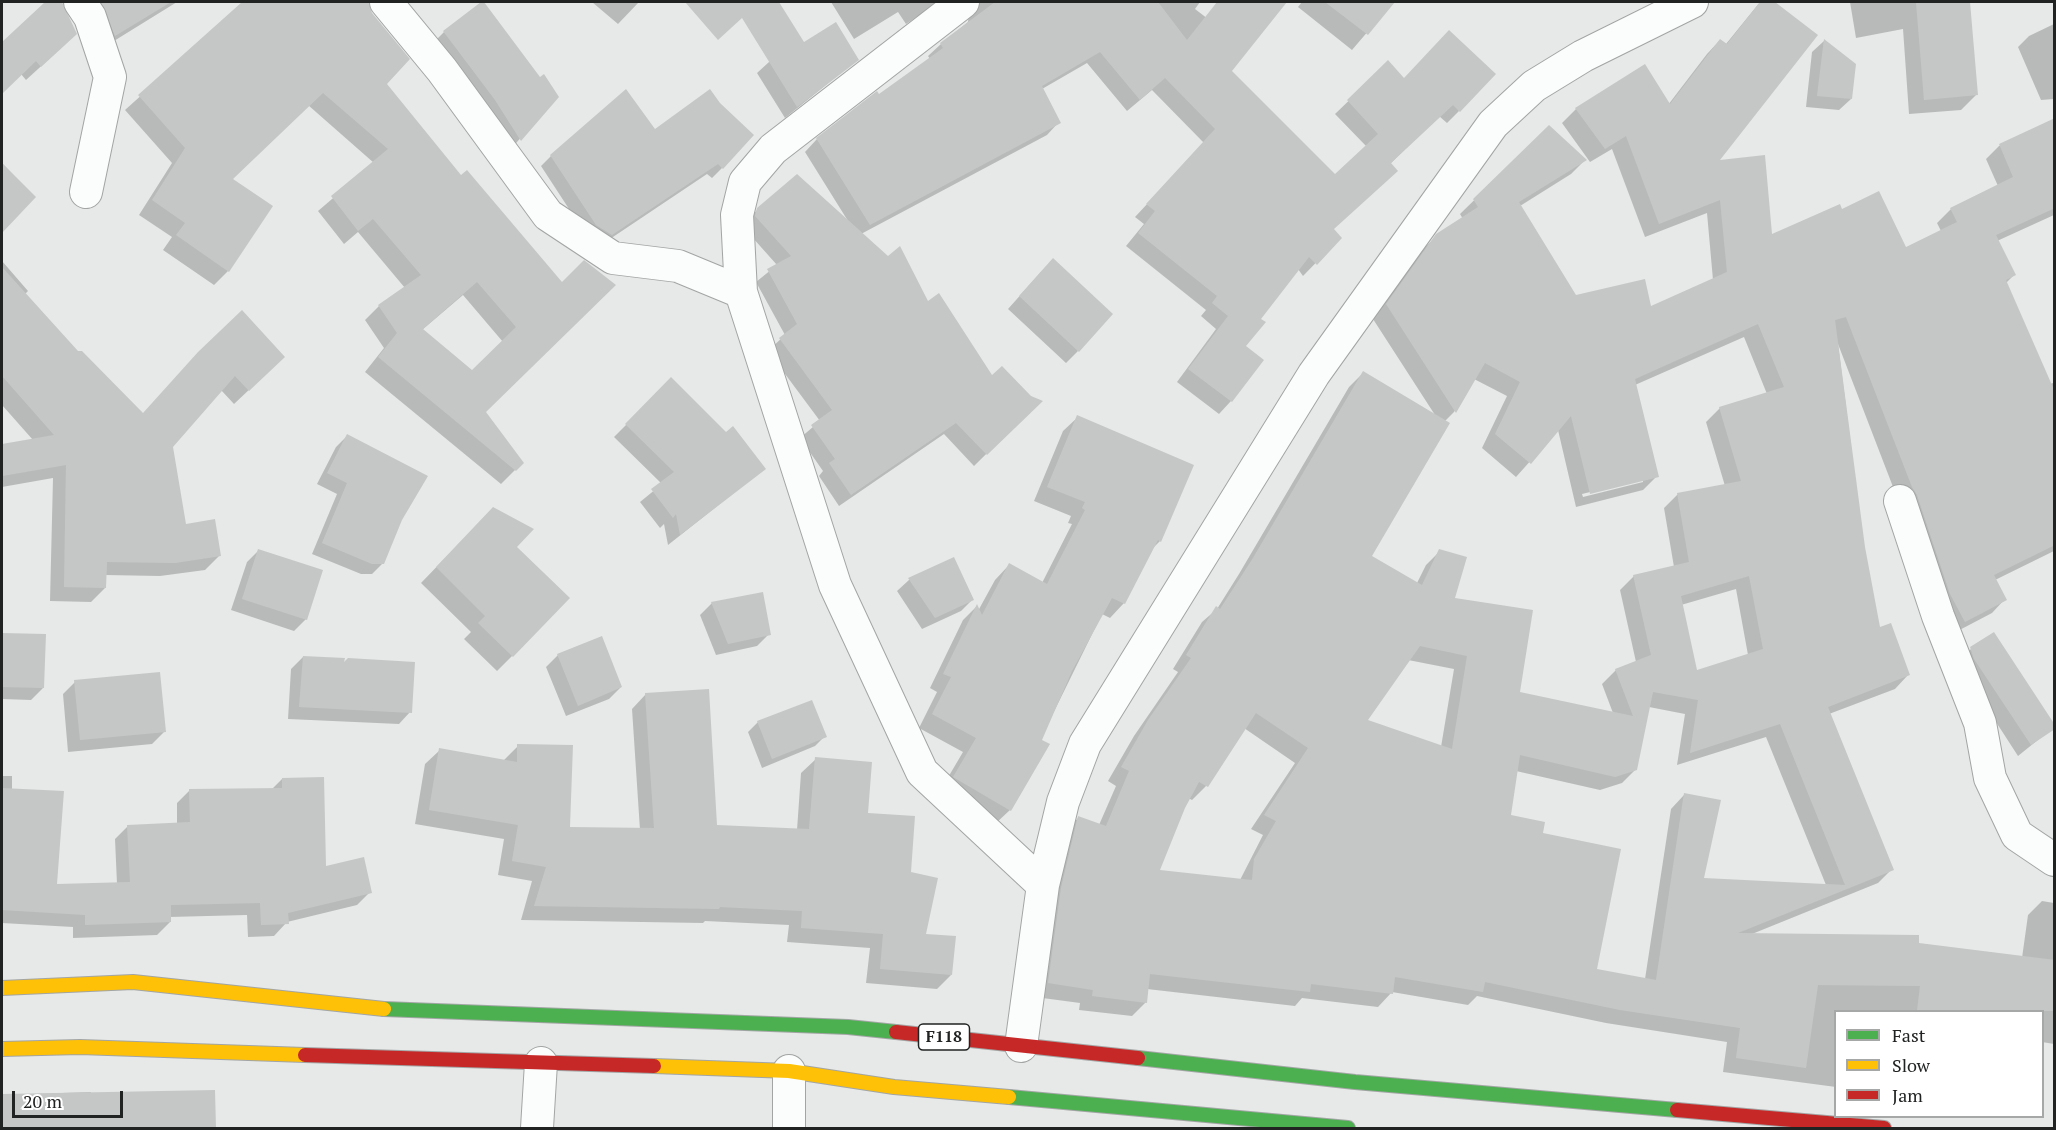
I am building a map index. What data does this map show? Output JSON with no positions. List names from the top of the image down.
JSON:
{
  "streets": {
    "main road": ["F118"]
  },
  "legend": ["Fast", "Slow", "Jam"],
  "scale_bar": "20 m"
}
